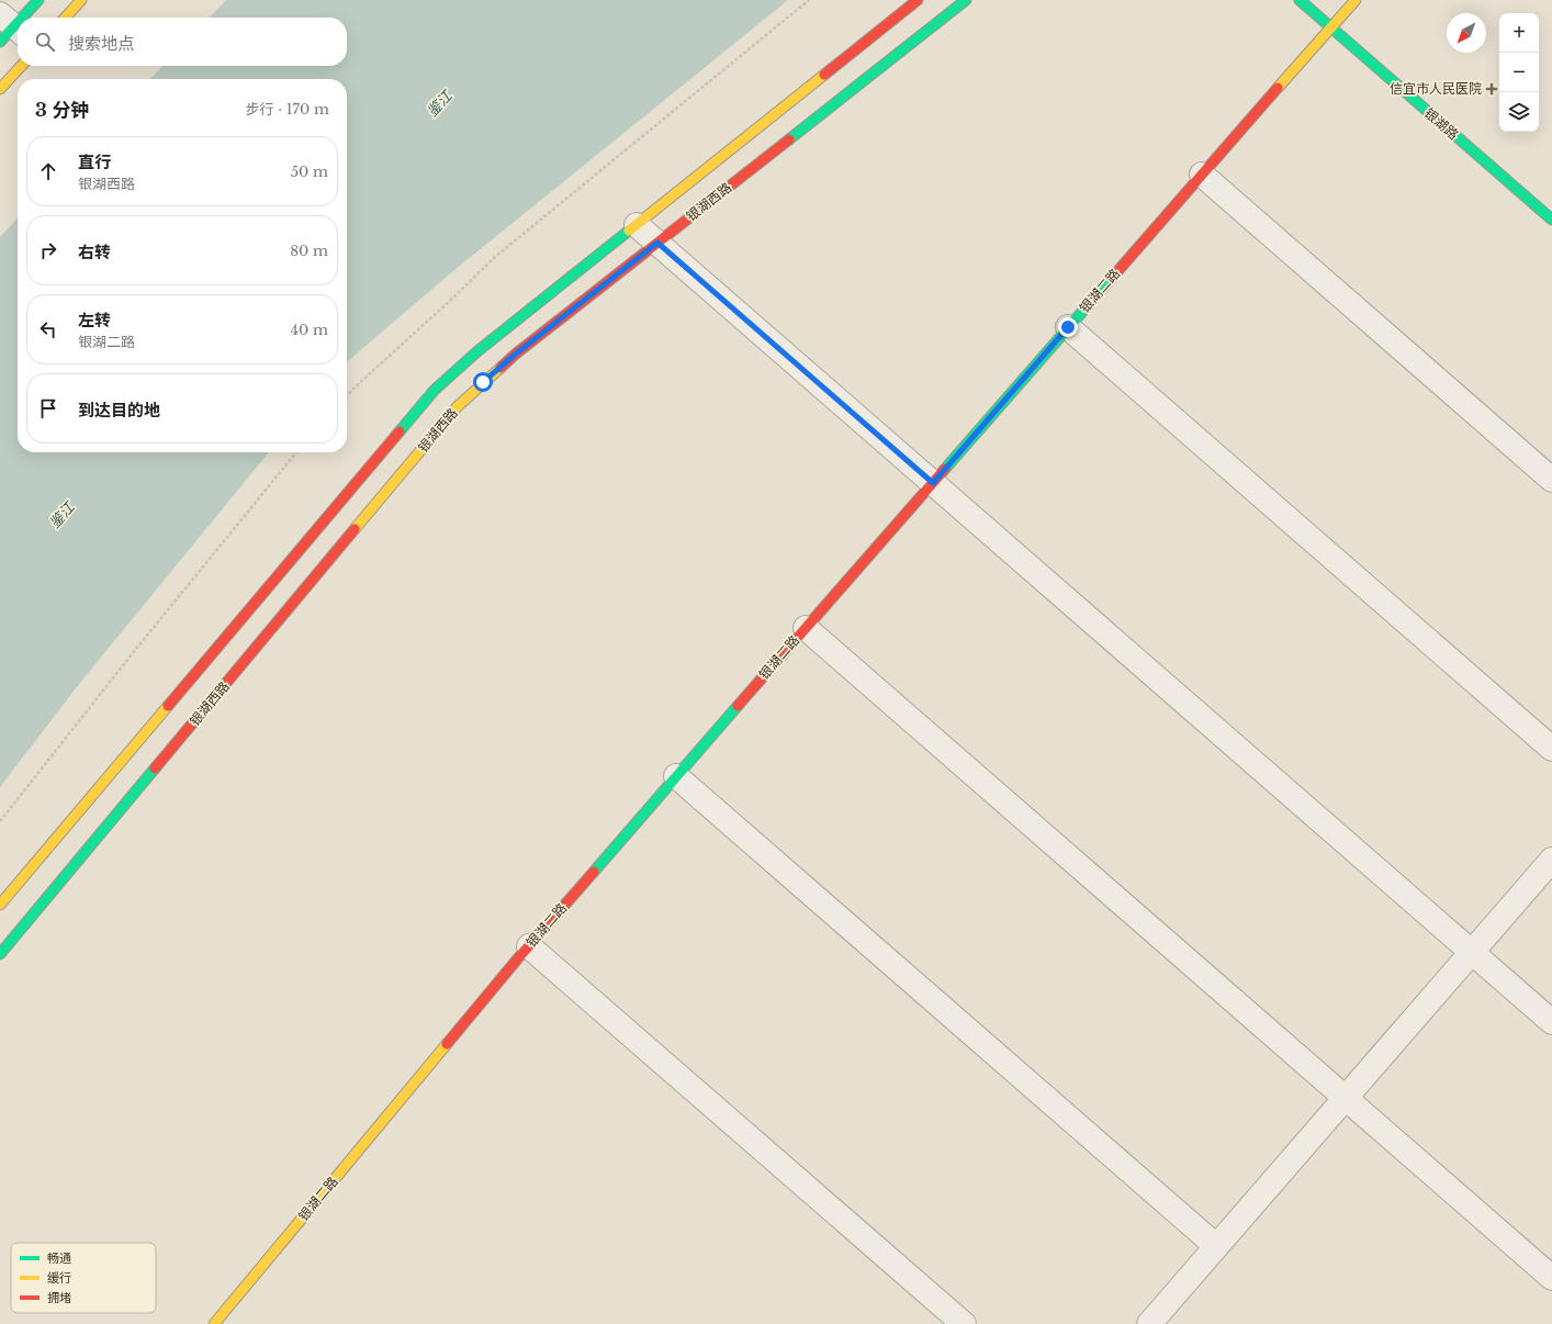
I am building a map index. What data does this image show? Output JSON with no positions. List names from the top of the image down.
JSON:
{
  "streets": {
    "main road": ["银湖路", "银湖西路", "银湖二路"]
  },
  "crossings": [
    ["银湖路", "银湖二路"]
  ],
  "water": ["鉴江"],
  "places": {
    "health": ["信宜市人民医院"]
  },
  "legend": ["畅通", "缓行", "拥堵"],
  "north": "bottom left",
  "page": {
    "map_buttons": ["+", "−"],
    "search": "搜索地点",
    "heading": ["3 分钟", "步行 · 170 m"],
    "list": [
      ["直行", "银湖西路", "50 m"],
      ["右转", "80 m"],
      ["左转", "银湖二路", "40 m"],
      "到达目的地"
    ]
  }
}
